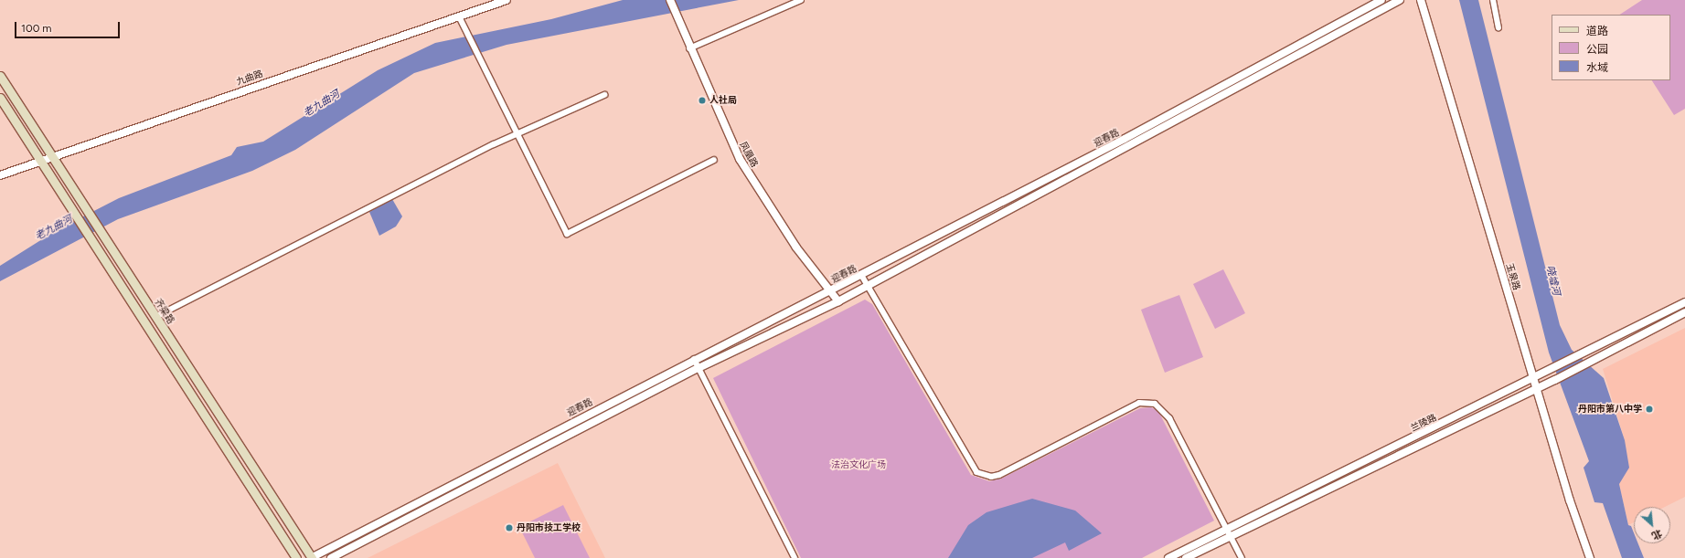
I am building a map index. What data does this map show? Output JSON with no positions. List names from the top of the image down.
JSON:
{
  "streets": {
    "main road": ["齐梁路"],
    "street": [
      "九曲路",
      "迎春路",
      "凤凰路",
      "玉泉路",
      "兰陵路"
    ]
  },
  "crossings": [
    ["九曲路", "齐梁路"],
    ["迎春路", "凤凰路"],
    ["迎春路", "齐梁路"],
    ["玉泉路", "兰陵路"]
  ],
  "water": ["老九曲河", "哓墟河"],
  "parks": ["法治文化广场"],
  "places": ["人社局", "丹阳市第八中学", "丹阳市技工学校"],
  "legend": ["道路", "公园", "水域"],
  "scale_bar": "100 m",
  "north": "bottom right"
}
